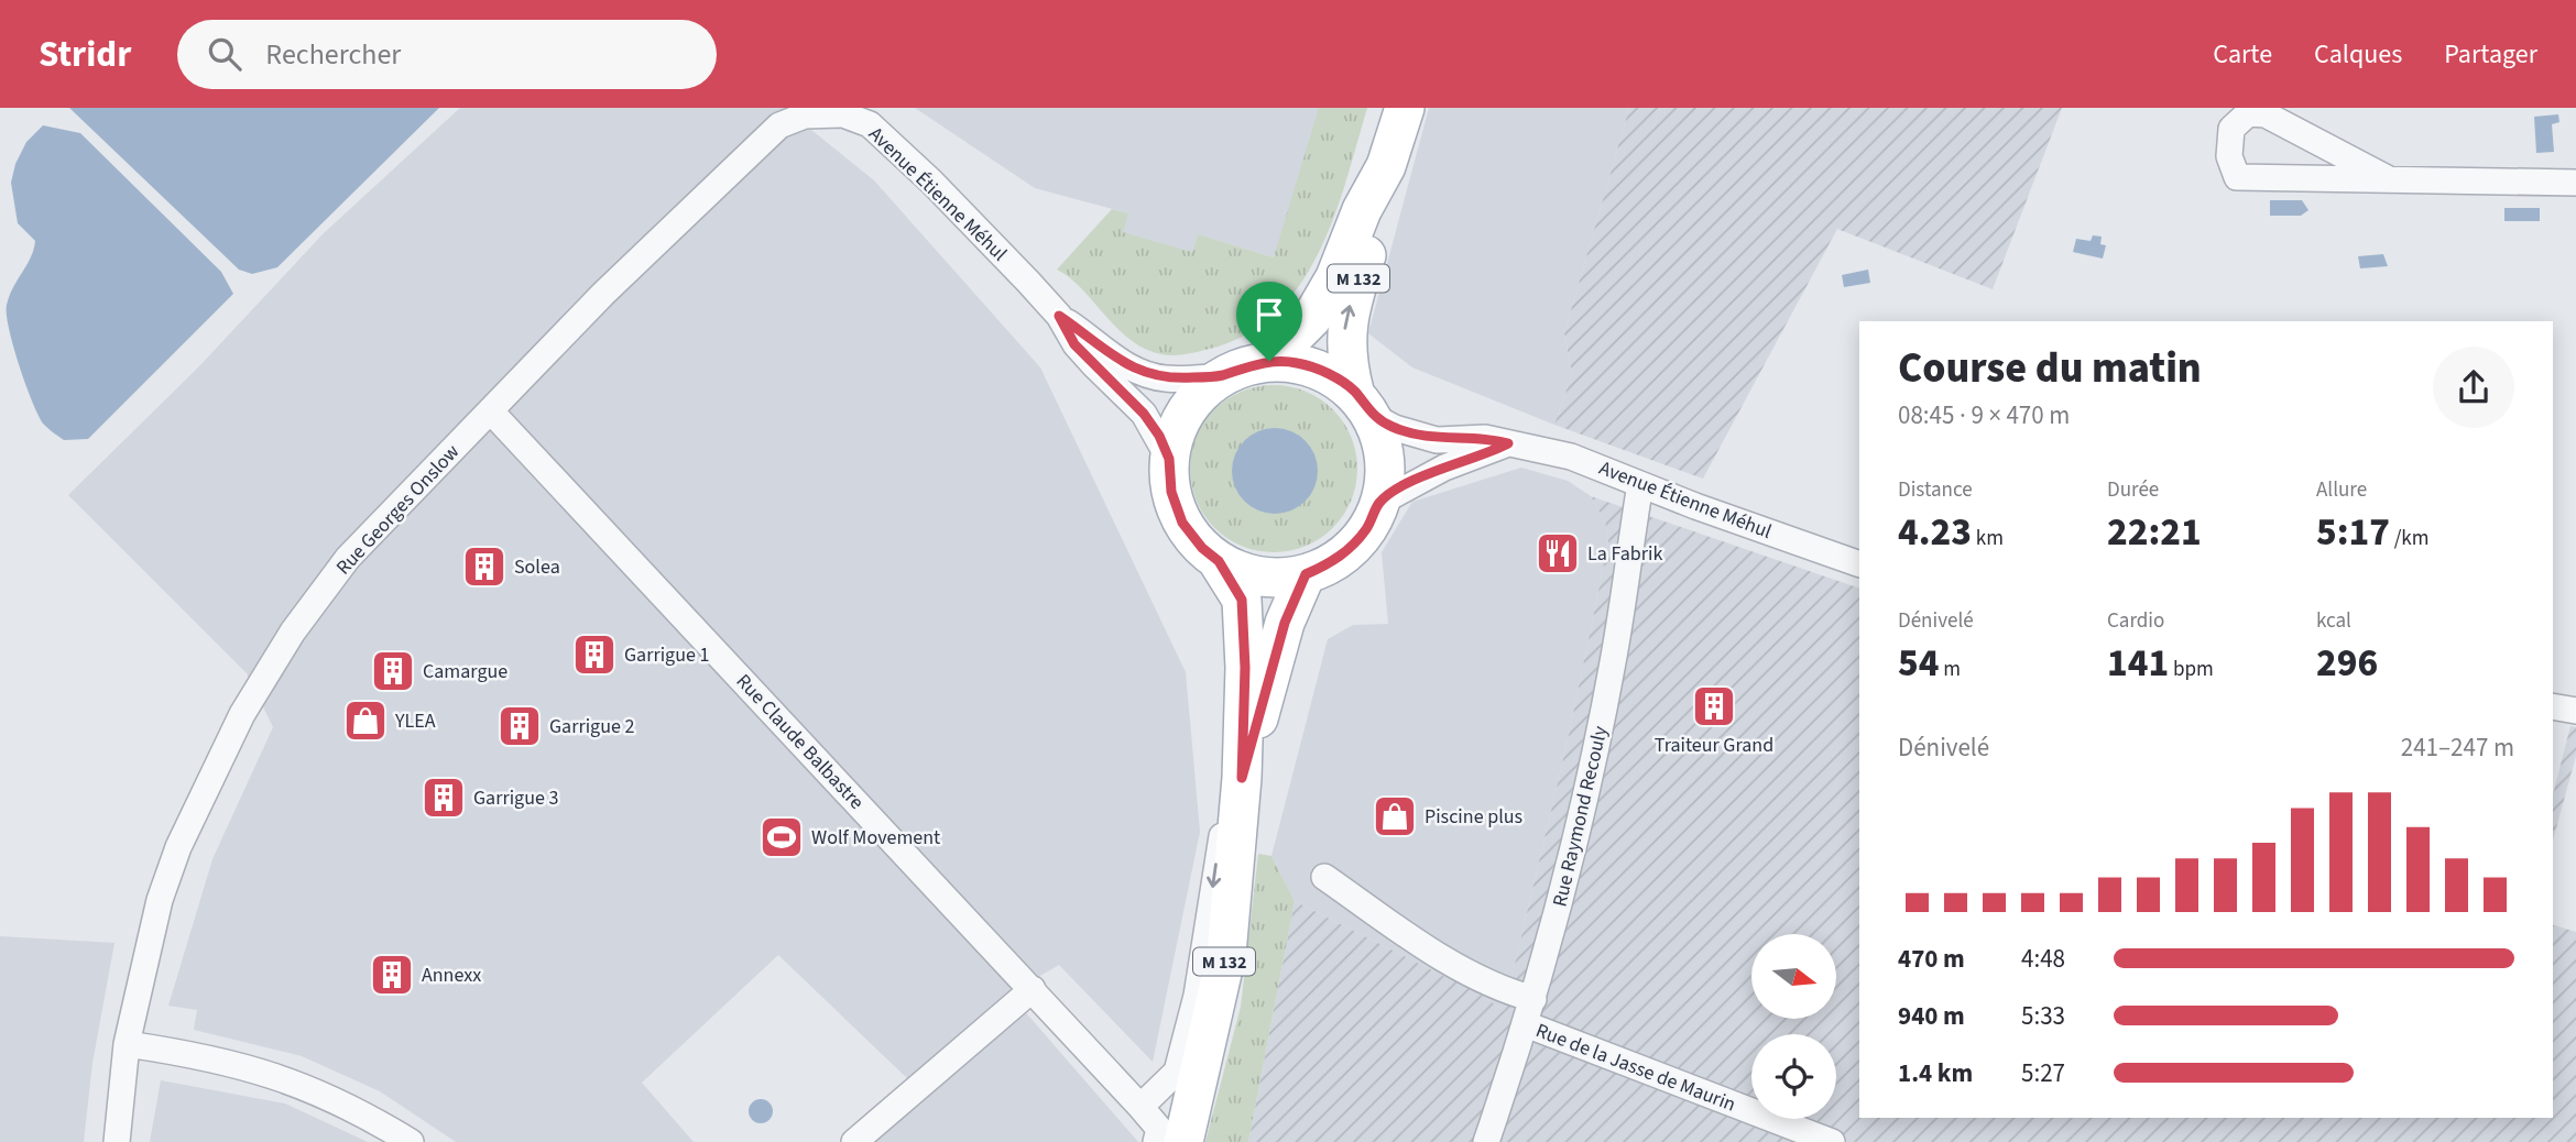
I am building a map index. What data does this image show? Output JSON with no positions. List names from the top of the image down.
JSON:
{
  "streets": {
    "main road": ["M 132"],
    "street": [
      "Avenue Étienne Méhul",
      "Rue Georges Onslow",
      "Rue Claude Balbastre",
      "Rue Raymond Recouly",
      "Rue de la Jasse de Maurin"
    ]
  },
  "crossings": [
    ["Avenue Étienne Méhul", "M 132"],
    ["Avenue Étienne Méhul", "Rue Georges Onslow"],
    ["Avenue Étienne Méhul", "Rue Raymond Recouly"],
    ["Rue Georges Onslow", "Rue Claude Balbastre"],
    ["Rue Raymond Recouly", "Rue de la Jasse de Maurin"]
  ],
  "places": {
    "restaurant": ["La Fabrik"],
    "building": [
      "Solea",
      "Garrigue 1",
      "Camargue",
      "Traiteur Grand",
      "Garrigue 2",
      "Garrigue 3",
      "Annexx"
    ],
    "shop": ["YLEA", "Piscine plus"],
    "sports": ["Wolf Movement"]
  },
  "north": "right",
  "page": {
    "header": "Stridr",
    "search": "Rechercher",
    "nav": ["Carte", "Calques", "Partager"],
    "heading": ["Course du matin", "08:45 · 9 × 470 m"],
    "stats": [
      ["Distance", "4.23 km"],
      ["Durée", "22:21"],
      ["Allure", "5:17 /km"],
      ["Dénivelé", "54 m"],
      ["Cardio", "141 bpm"],
      ["kcal", "296"]
    ],
    "chart": ["Dénivelé", "241–247 m"],
    "list": [
      {
        "name": "470 m",
        "note": "4:48"
      },
      {
        "name": "940 m",
        "note": "5:33"
      },
      {
        "name": "1.4 km",
        "note": "5:27"
      }
    ]
  }
}
